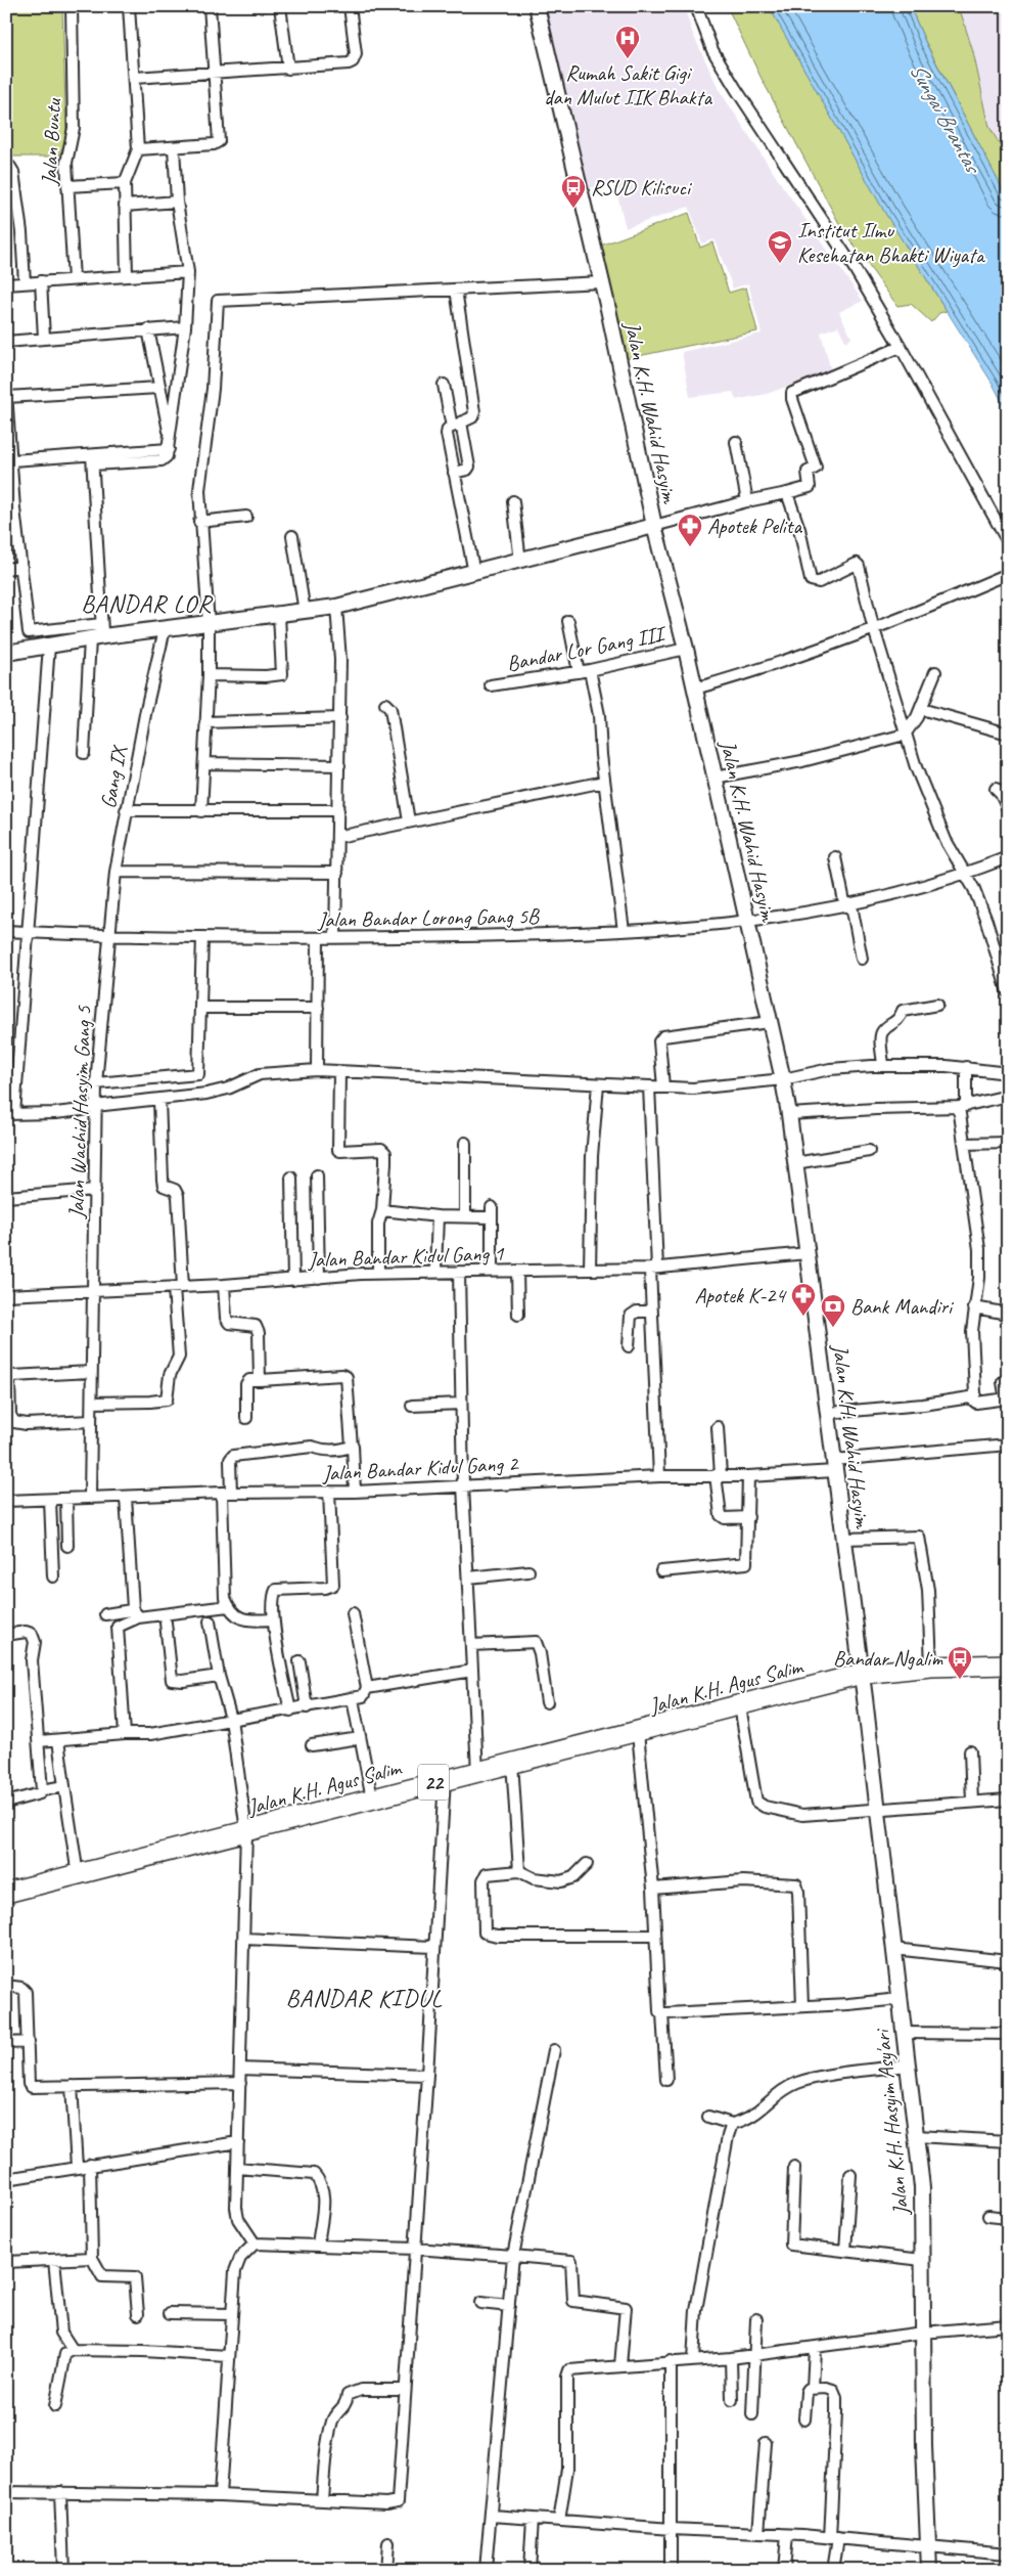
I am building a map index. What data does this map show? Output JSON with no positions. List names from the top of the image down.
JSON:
{
  "streets": {
    "highway": ["Jalan K.H. Agus Salim", "22"],
    "main road": ["Jalan K.H. Wahid Hasyim", "Jalan K.H. Hasyim Asy'ari"],
    "street": [
      "Jalan Buntu",
      "Bandar Lor Gang III",
      "Gang IX",
      "Jalan Bandar Lorong Gang 5B",
      "Jalan Wachid Hasyim Gang 5",
      "Jalan Bandar Kidul Gang 1",
      "Jalan Bandar Kidul Gang 2"
    ]
  },
  "crossings": [
    ["Jalan K.H. Wahid Hasyim", "Bandar Lor Gang III"],
    ["Jalan K.H. Wahid Hasyim", "Jalan Bandar Lorong Gang 5B"],
    ["Jalan K.H. Wahid Hasyim", "Jalan Bandar Kidul Gang 1"],
    ["Jalan K.H. Wahid Hasyim", "Jalan Bandar Kidul Gang 2"],
    ["Jalan K.H. Wahid Hasyim", "Jalan K.H. Agus Salim"],
    ["Jalan K.H. Wahid Hasyim", "22"],
    ["Jalan K.H. Wahid Hasyim", "Jalan K.H. Hasyim Asy'ari"],
    ["Gang IX", "Jalan Bandar Lorong Gang 5B"],
    ["Gang IX", "Jalan Wachid Hasyim Gang 5"],
    ["Jalan Bandar Lorong Gang 5B", "Jalan Wachid Hasyim Gang 5"],
    ["Jalan Wachid Hasyim Gang 5", "Jalan Bandar Kidul Gang 1"],
    ["Jalan Wachid Hasyim Gang 5", "Jalan Bandar Kidul Gang 2"],
    ["Jalan K.H. Agus Salim", "22"],
    ["Jalan K.H. Agus Salim", "Jalan K.H. Hasyim Asy'ari"],
    ["22", "Jalan K.H. Hasyim Asy'ari"]
  ],
  "districts": ["BANDAR LOR", "BANDAR KIDUL"],
  "water": ["Sungai Brantas"],
  "places": {
    "hospital": ["Rumah Sakit Gigi dan Mulut IIK Bhakta"],
    "bus stop": ["RSUD Kilisuci", "Bandar Ngalim"],
    "school or university": ["Institut Ilmu Kesehatan Bhakti Wiyata"],
    "pharmacy": ["Apotek Pelita", "Apotek K-24"],
    "bank": ["Bank Mandiri"]
  }
}
